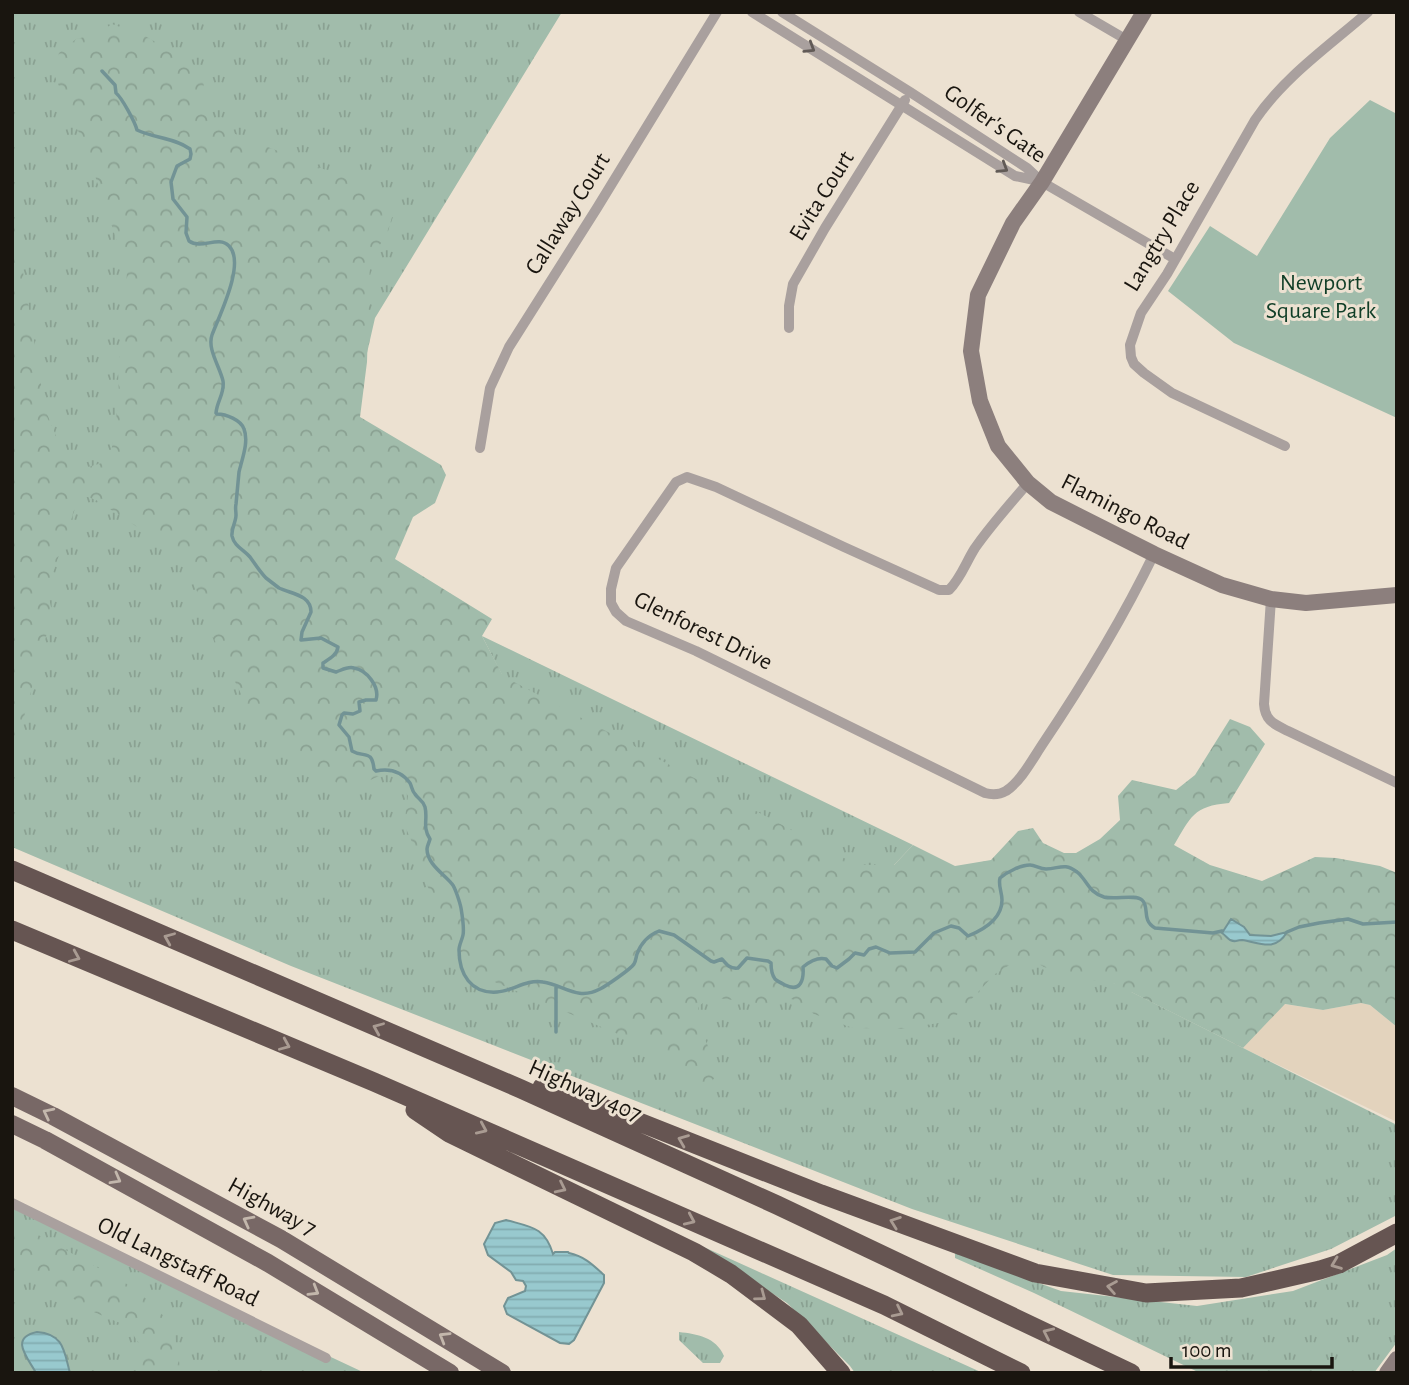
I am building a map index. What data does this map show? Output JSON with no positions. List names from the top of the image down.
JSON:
{
  "streets": {
    "highway": ["Highway 407"],
    "main road": ["Highway 7"],
    "street": [
      "Golfer's Gate",
      "Evita Court",
      "Callaway Court",
      "Langtry Place",
      "Flamingo Road",
      "Glenforest Drive",
      "Old Langstaff Road"
    ]
  },
  "crossings": [
    ["Golfer's Gate", "Evita Court"],
    ["Golfer's Gate", "Flamingo Road"],
    ["Flamingo Road", "Glenforest Drive"]
  ],
  "parks": ["Newport Square Park"],
  "scale_bar": "100 m"
}
